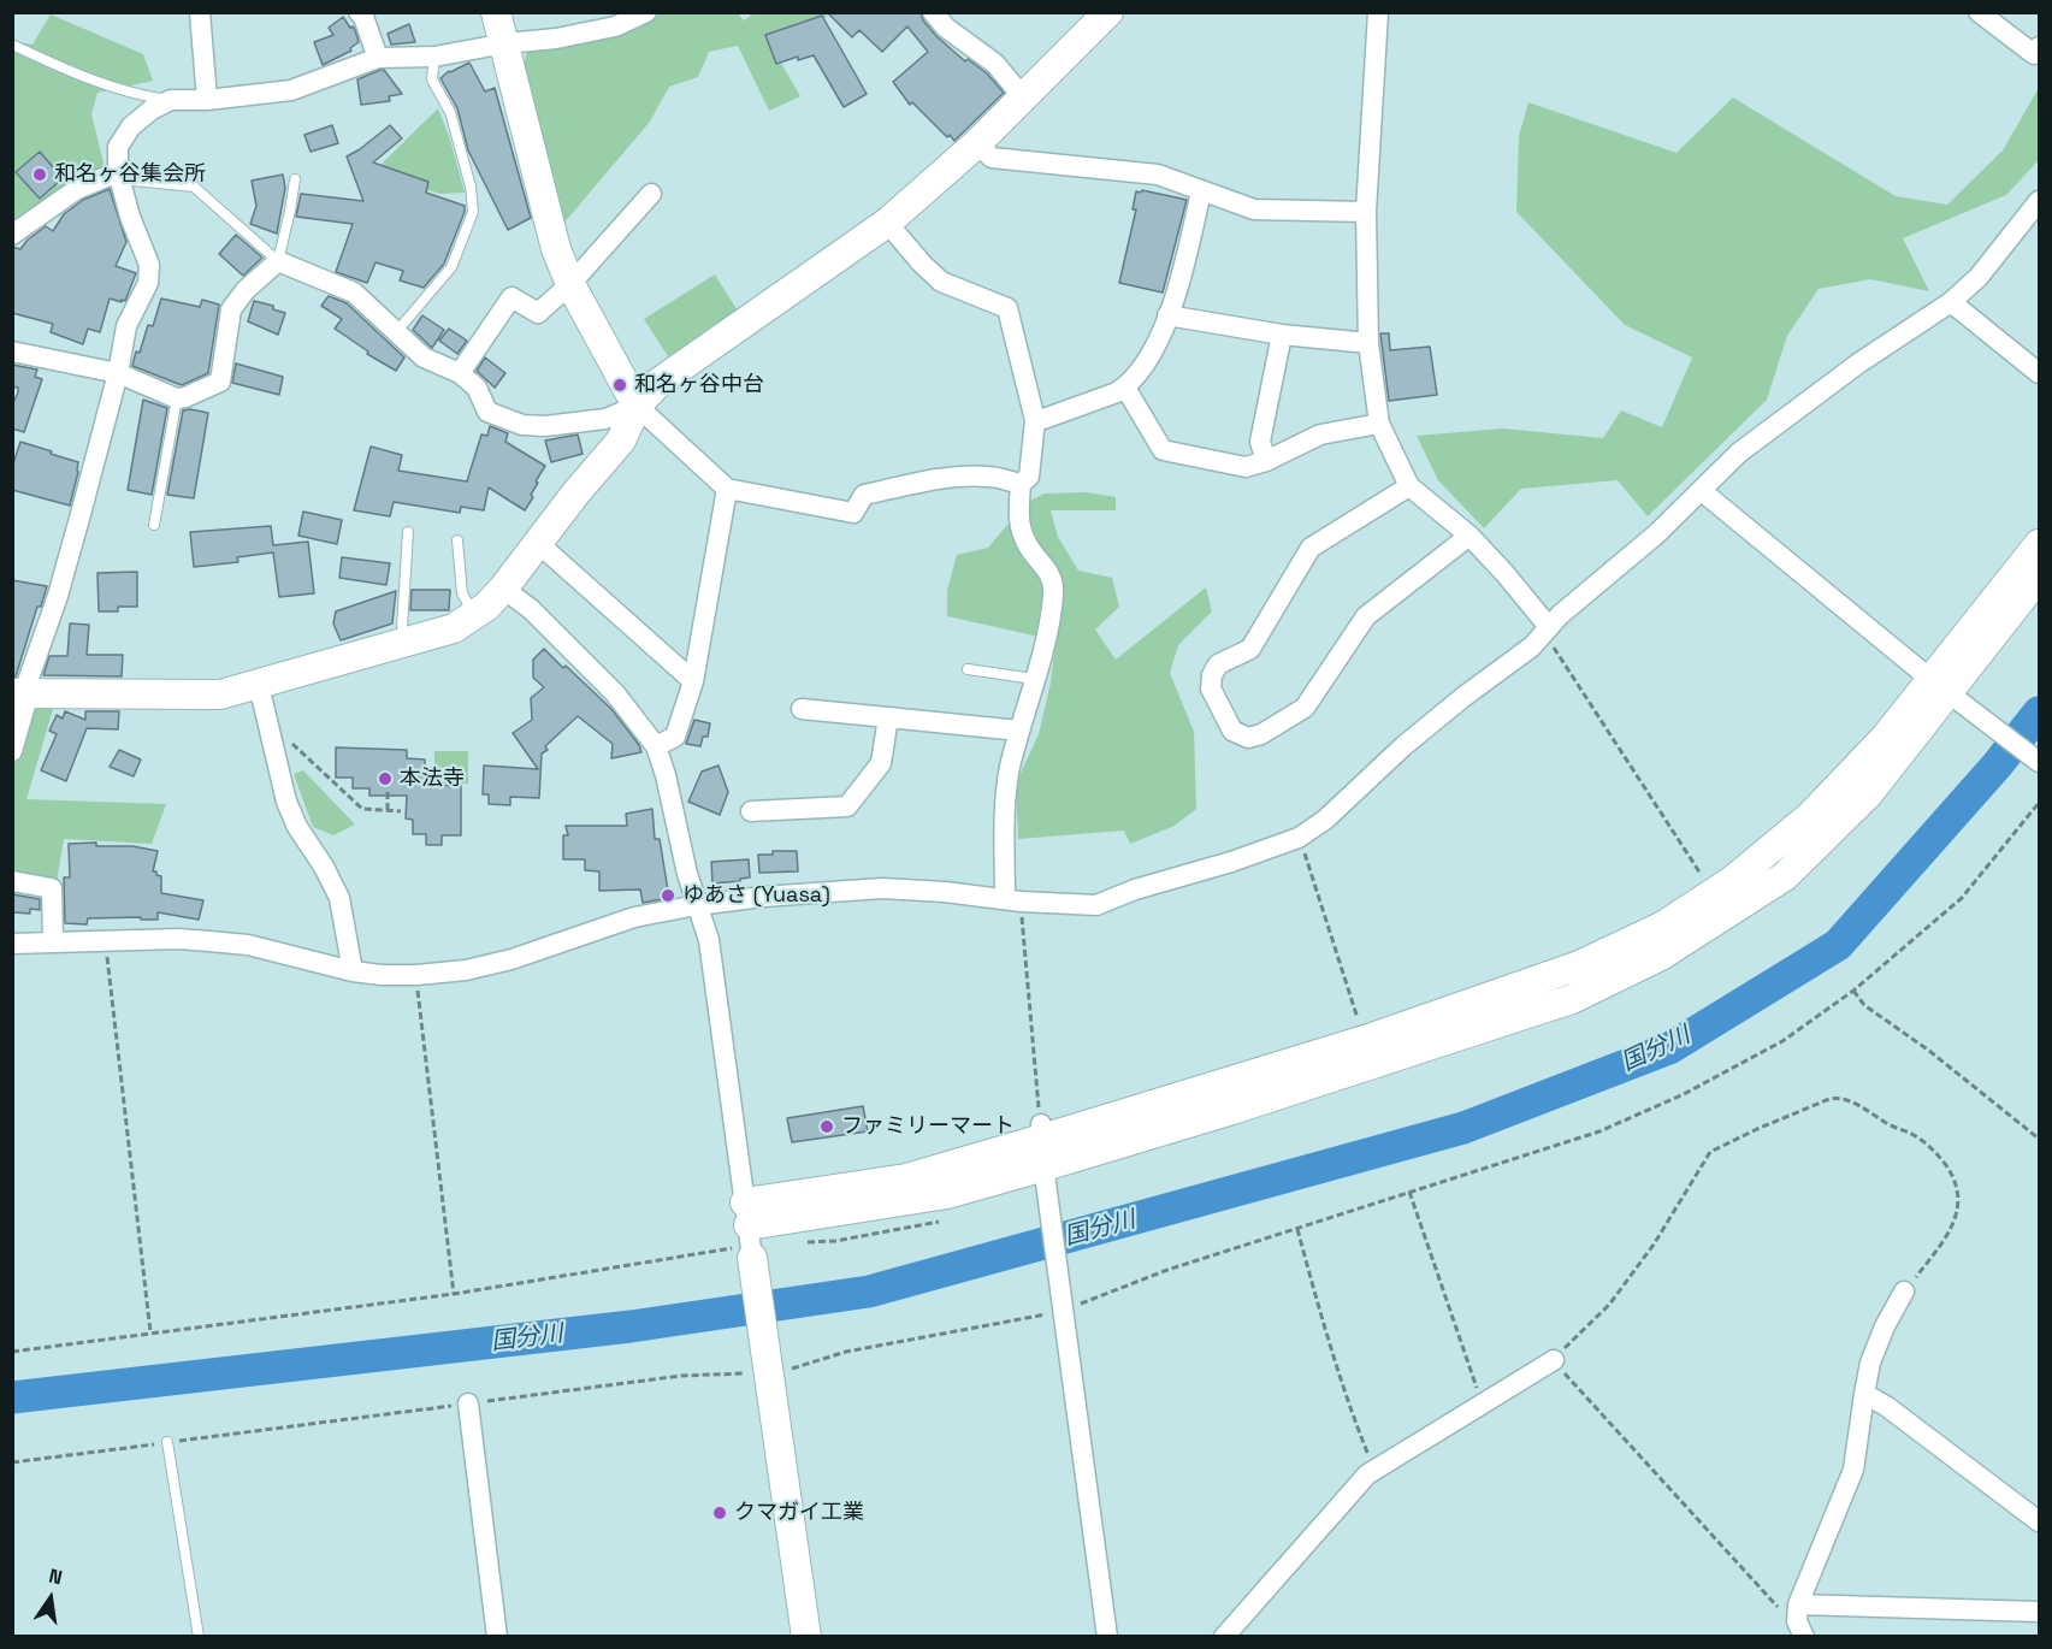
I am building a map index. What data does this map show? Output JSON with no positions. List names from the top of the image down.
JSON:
{
  "water": ["国分川"],
  "places": [
    "和名ヶ谷集会所",
    "和名ヶ谷中台",
    "本法寺",
    "ゆあさ (Yuasa)",
    "ファミリーマート",
    "クマガイ工業"
  ],
  "north": "top"
}
